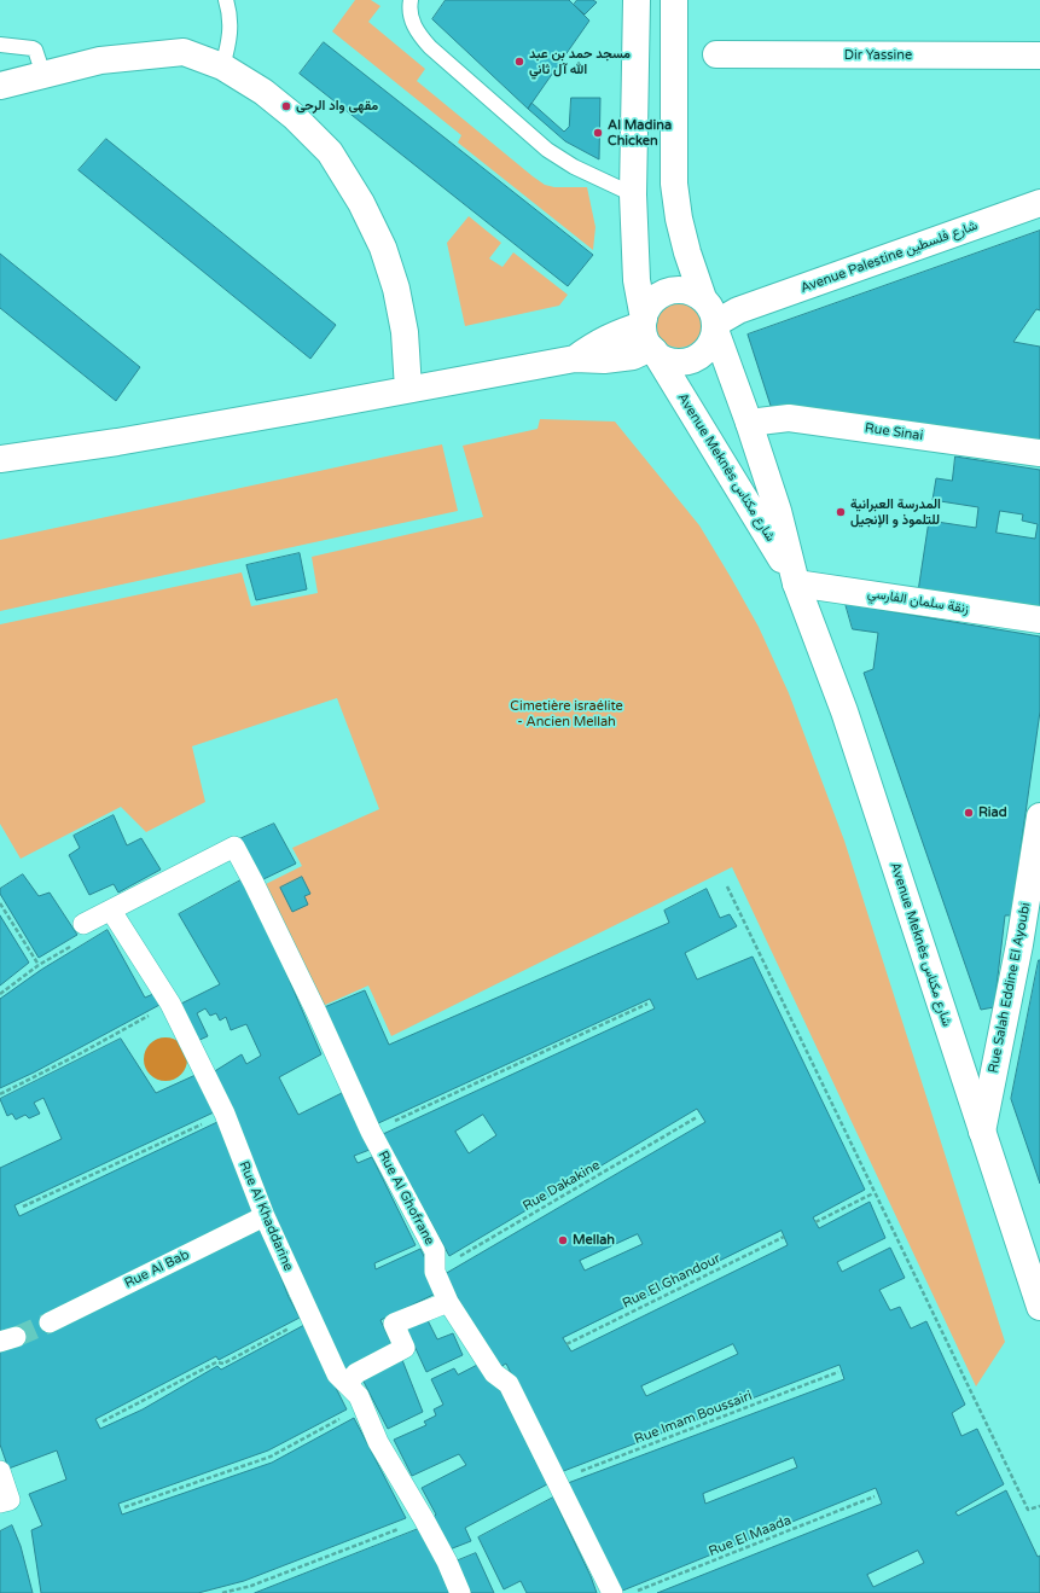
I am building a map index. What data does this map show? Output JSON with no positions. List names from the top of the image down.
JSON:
{
  "streets": {
    "street": [
      "Dir Yassine",
      "Avenue Palestine شارع فلسطين",
      "Rue Sinai",
      "Avenue Meknès شارع مكناس",
      "زنقة سلمان الفارسي",
      "Rue Salah Eddine El Ayoubi",
      "Rue Al Ghofrane",
      "Rue Al Khaddarine",
      "Rue Al Bab"
    ],
    "path": [
      "Rue Dakakine",
      "Rue El Ghandour",
      "Rue Imam Boussairi",
      "Rue El Maada"
    ]
  },
  "crossings": [
    ["Avenue Palestine شارع فلسطين", "Avenue Meknès شارع مكناس"],
    ["Rue Sinai", "Avenue Meknès شارع مكناس"],
    ["Avenue Meknès شارع مكناس", "زنقة سلمان الفارسي"],
    ["Avenue Meknès شارع مكناس", "Rue Salah Eddine El Ayoubi"],
    ["Rue Dakakine", "Rue Al Ghofrane"],
    ["Rue Al Ghofrane", "Rue Al Khaddarine"],
    ["Rue Al Ghofrane", "Rue Imam Boussairi"],
    ["Rue Al Khaddarine", "Rue Al Bab"]
  ],
  "parks": ["Cimetière israélite - Ancien Mellah"],
  "places": [
    "مسجد حمد بن عبد الله آل ثاني",
    "مقهى واد الرحى",
    "Al Madina Chicken",
    "المدرسة العبرانية للتلموذ و الإنجيل",
    "Riad",
    "Mellah"
  ]
}
